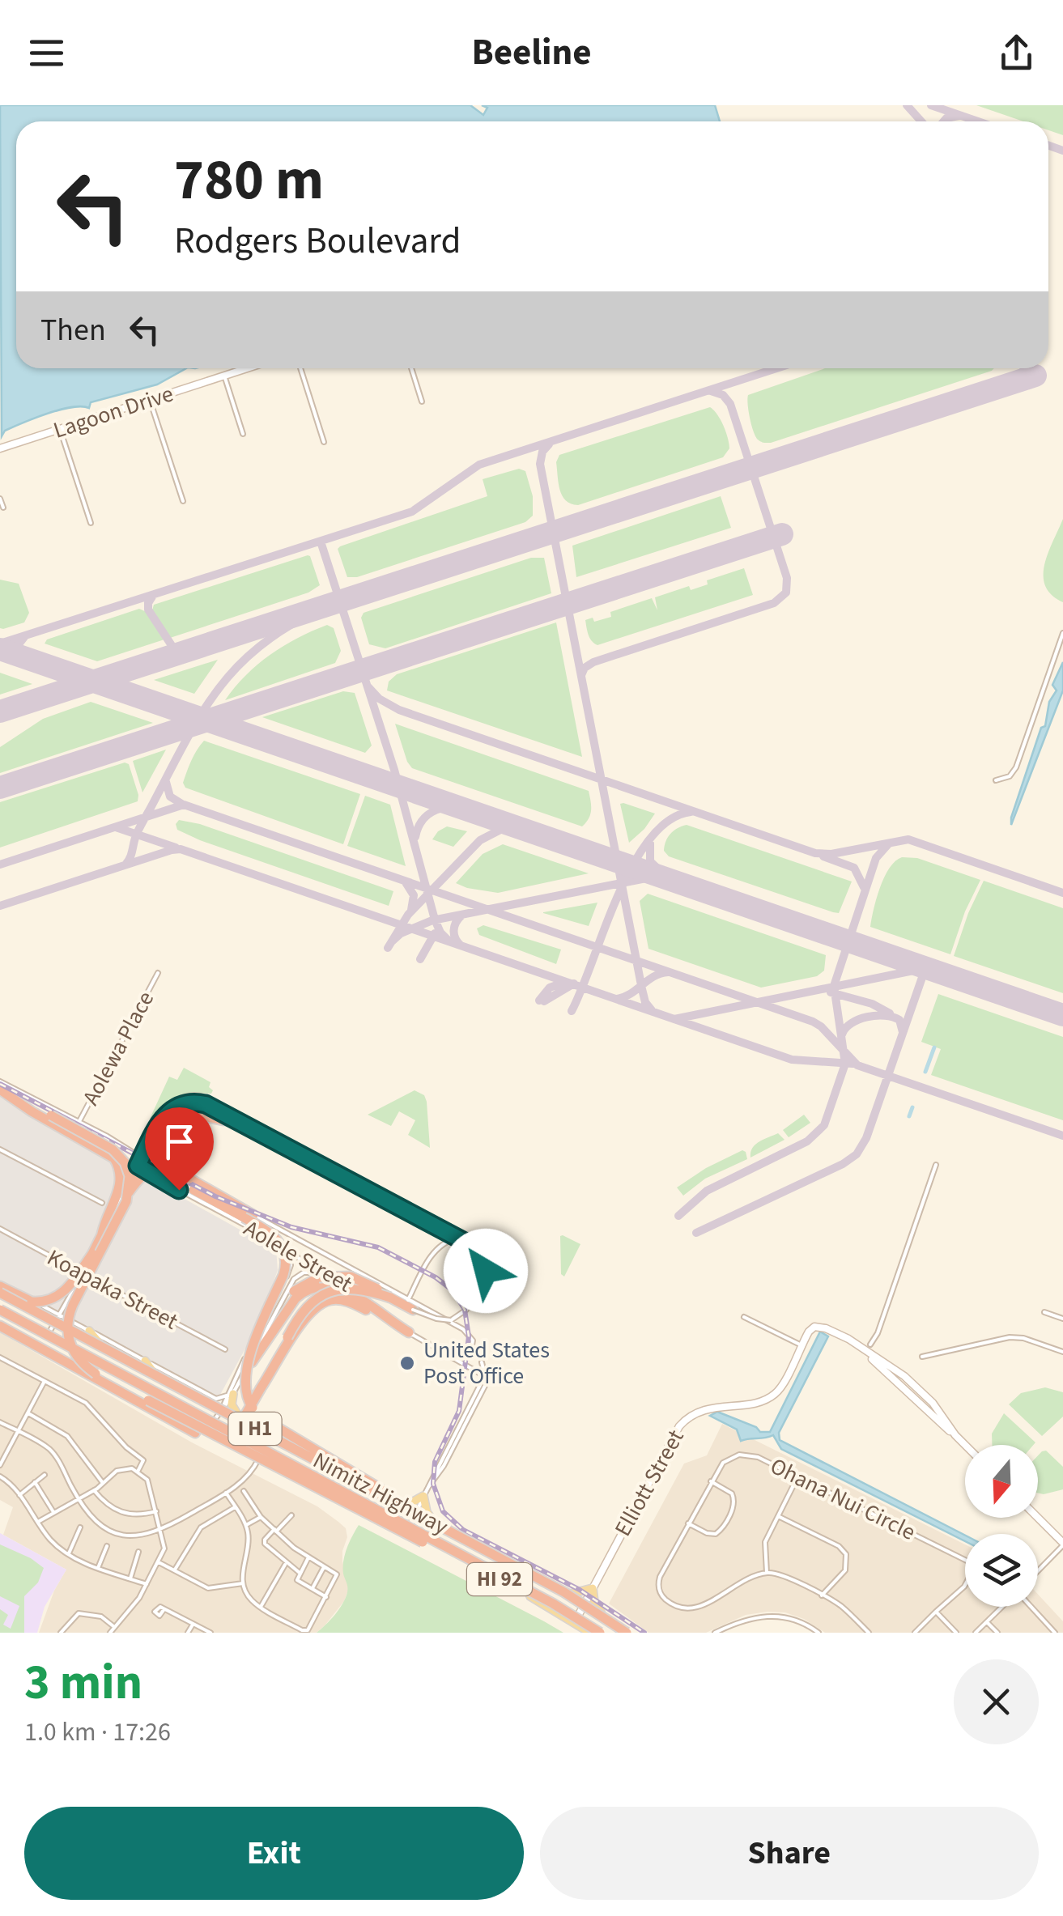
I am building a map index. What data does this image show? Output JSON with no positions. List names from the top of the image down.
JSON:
{
  "streets": {
    "highway": ["I H1"],
    "main road": ["Nimitz Highway", "HI 92"],
    "street": [
      "Lagoon Drive",
      "Aolewa Place",
      "Aolele Street",
      "Koapaka Street",
      "Elliott Street",
      "Ohana Nui Circle"
    ]
  },
  "crossings": [
    ["Aolewa Place", "Aolele Street"],
    ["I H1", "Nimitz Highway"],
    ["Elliott Street", "Nimitz Highway"]
  ],
  "places": ["United States Post Office"],
  "north": "bottom",
  "page": {
    "header": "Beeline",
    "turn": ["780 m", "Rodgers Boulevard"],
    "then": "Then",
    "heading": ["3 min", "1.0 km · 17:26"],
    "buttons": ["Exit", "Share"]
  }
}
